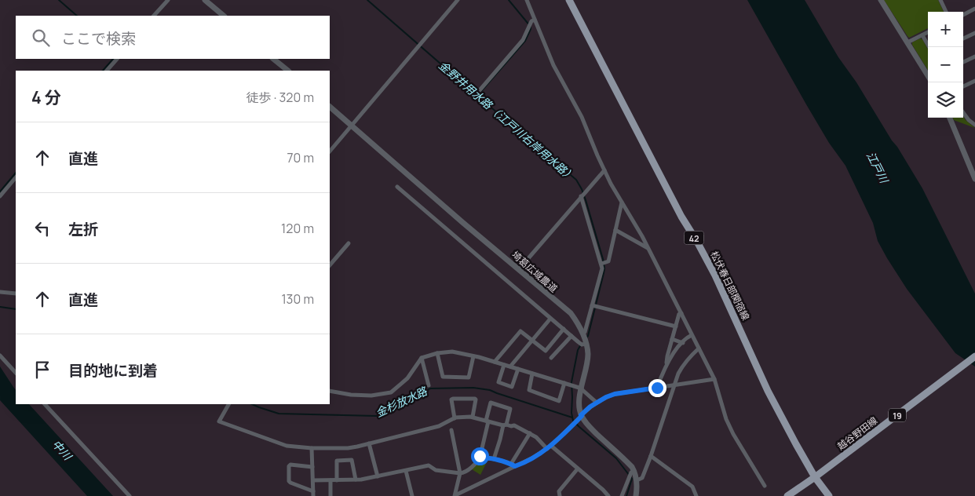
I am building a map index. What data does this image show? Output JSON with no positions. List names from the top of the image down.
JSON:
{
  "streets": {
    "main road": [
      "42",
      "松伏春日部関宿線",
      "19",
      "越谷野田線"
    ],
    "street": ["埼葛広域農道"]
  },
  "crossings": [
    ["松伏春日部関宿線", "越谷野田線"]
  ],
  "water": [
    "金野井用水路（江戸川右岸用水路）",
    "江戸川",
    "金杉放水路",
    "中川"
  ],
  "page": {
    "map_buttons": ["+", "−"],
    "search": "ここで検索",
    "heading": ["4 分", "徒歩 · 320 m"],
    "list": [
      ["直進", "70 m"],
      ["左折", "120 m"],
      ["直進", "130 m"],
      "目的地に到着"
    ]
  }
}
